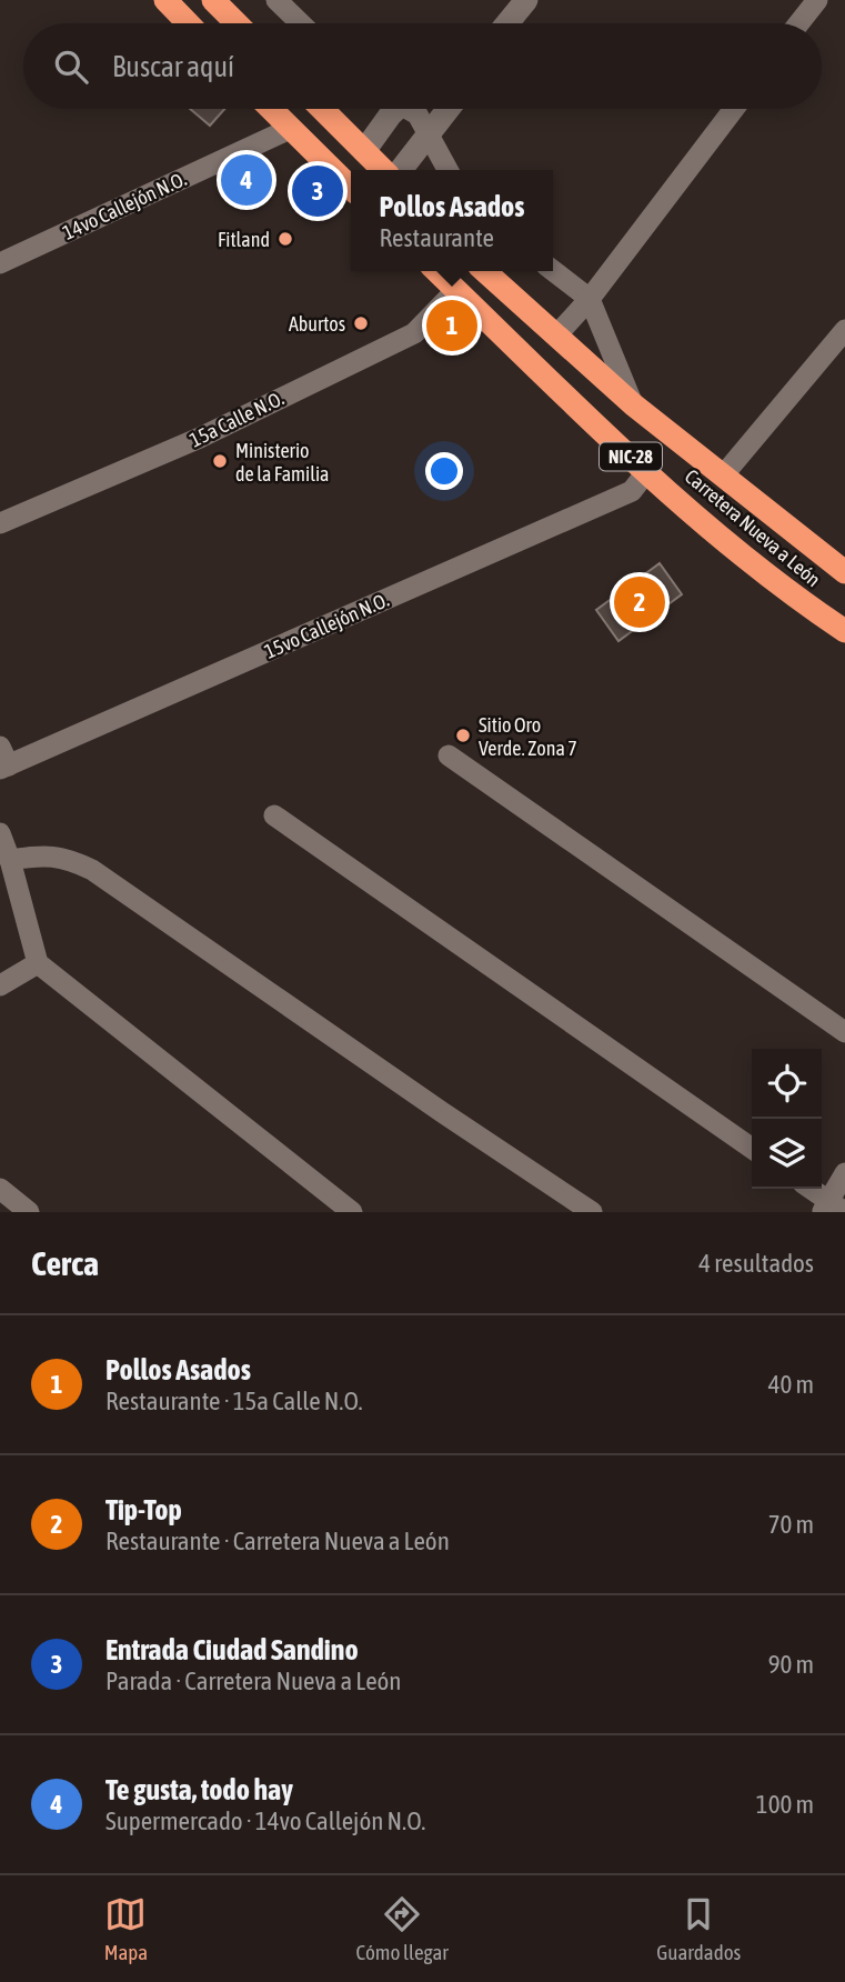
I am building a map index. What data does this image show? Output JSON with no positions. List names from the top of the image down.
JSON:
{
  "streets": {
    "highway": ["NIC-28", "Carretera Nueva a León"],
    "street": ["14vo Callejón N.O.", "15a Calle N.O.", "15vo Callejón N.O."]
  },
  "crossings": [
    ["15a Calle N.O.", "Carretera Nueva a León"],
    ["Carretera Nueva a León", "15vo Callejón N.O."]
  ],
  "places": [
    "Fitland",
    "Aburtos",
    "Ministerio de la Familia",
    "Sitio Oro Verde. Zona 7"
  ],
  "page": {
    "search": "Buscar aquí",
    "pins": [
      "4",
      "3",
      "1",
      "2"
    ],
    "popup": ["Pollos Asados", "Restaurante"],
    "heading": ["Cerca", "4 resultados"],
    "list": [
      {
        "mark": "1",
        "name": "Pollos Asados",
        "note": "Restaurante · 15a Calle N.O.",
        "value": "40 m"
      },
      {
        "mark": "2",
        "name": "Tip-Top",
        "note": "Restaurante · Carretera Nueva a León",
        "value": "70 m"
      },
      {
        "mark": "3",
        "name": "Entrada Ciudad Sandino",
        "note": "Parada · Carretera Nueva a León",
        "value": "90 m"
      },
      {
        "mark": "4",
        "name": "Te gusta, todo hay",
        "note": "Supermercado · 14vo Callejón N.O.",
        "value": "100 m"
      }
    ],
    "nav": ["Mapa", "Cómo llegar", "Guardados"]
  }
}
